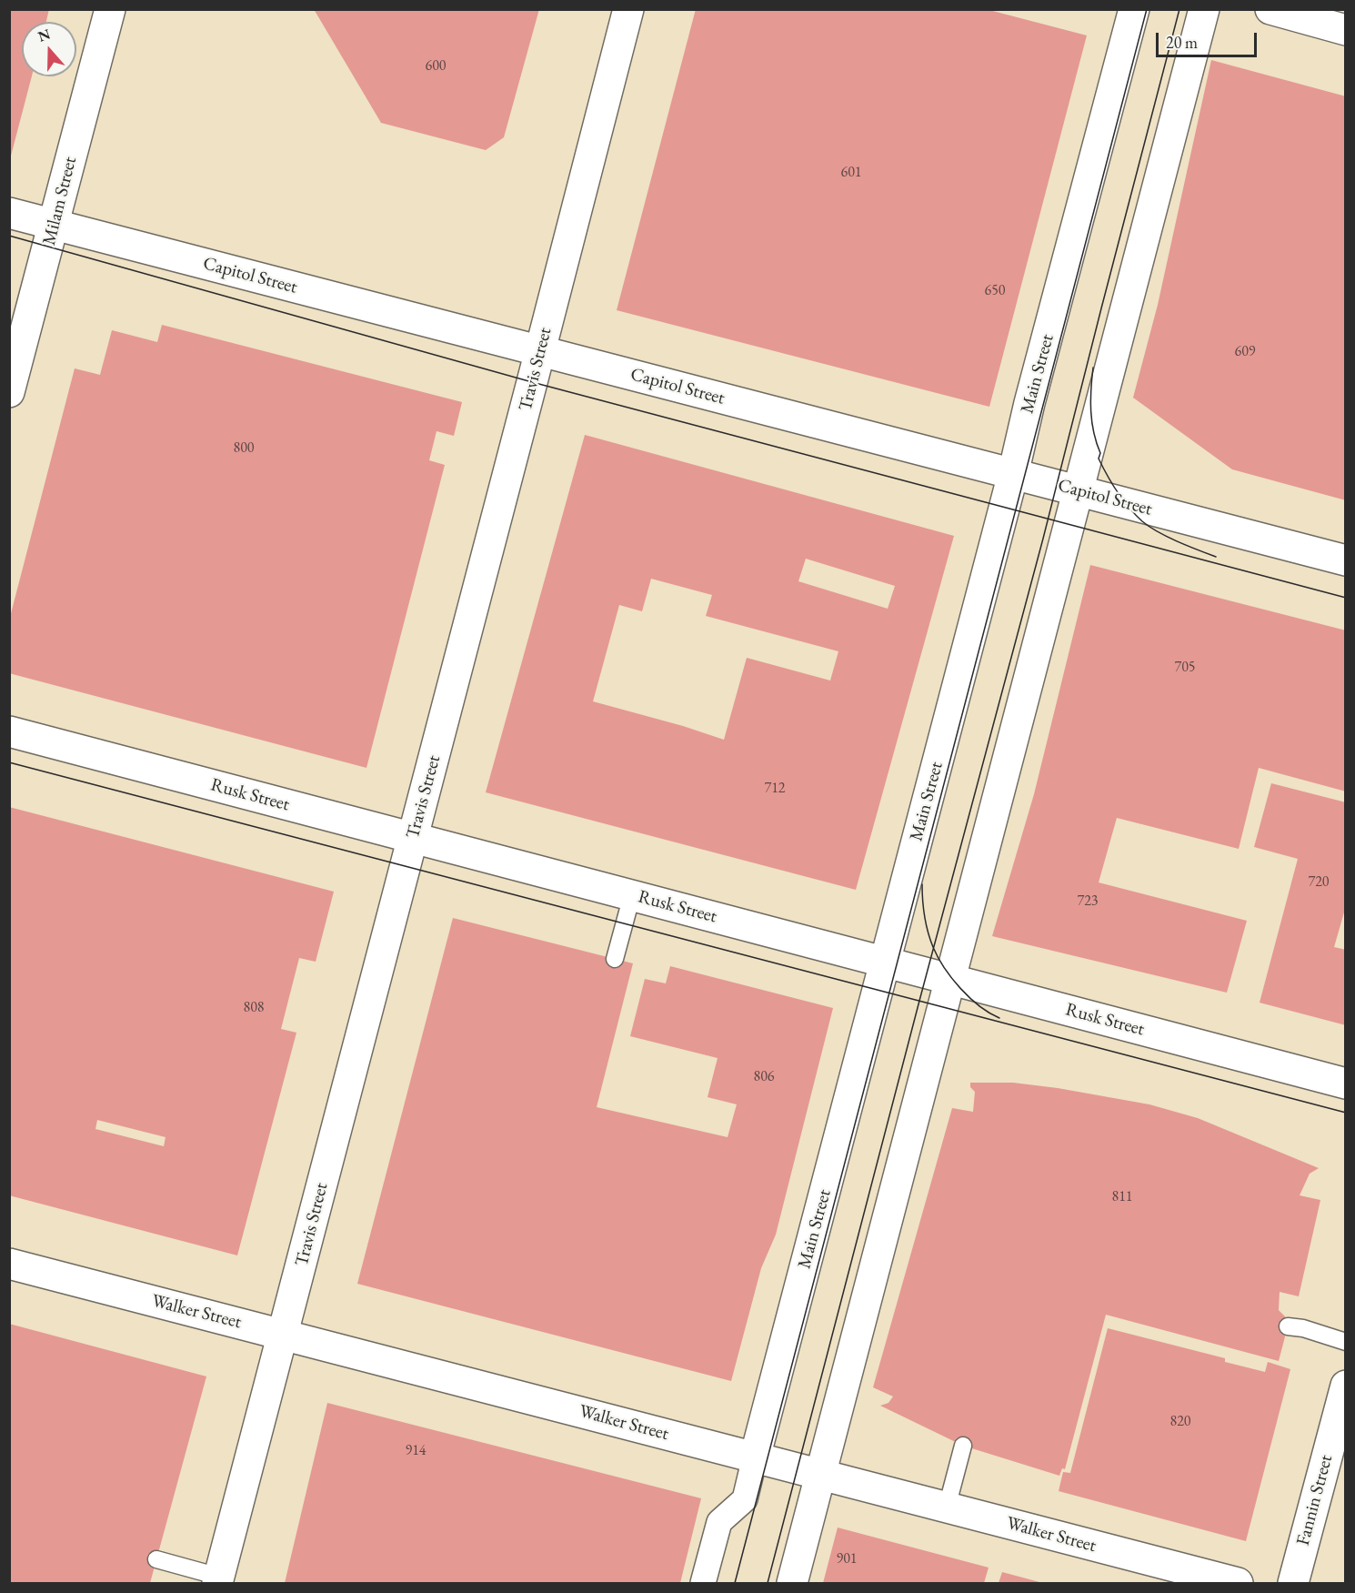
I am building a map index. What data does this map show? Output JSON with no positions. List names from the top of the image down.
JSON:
{
  "streets": {
    "main road": [
      "Milam Street",
      "Capitol Street",
      "Travis Street",
      "Main Street",
      "Rusk Street",
      "Walker Street",
      "Fannin Street"
    ]
  },
  "crossings": [
    ["Milam Street", "Capitol Street"],
    ["Capitol Street", "Travis Street"],
    ["Capitol Street", "Main Street"],
    ["Travis Street", "Rusk Street"],
    ["Travis Street", "Walker Street"],
    ["Main Street", "Rusk Street"],
    ["Main Street", "Walker Street"]
  ],
  "house_numbers": [
    "600",
    "601",
    "650",
    "609",
    "800",
    "705",
    "712",
    "720",
    "723",
    "808",
    "806",
    "811",
    "820",
    "914",
    "901"
  ],
  "scale_bar": "20 m",
  "north": "top"
}
